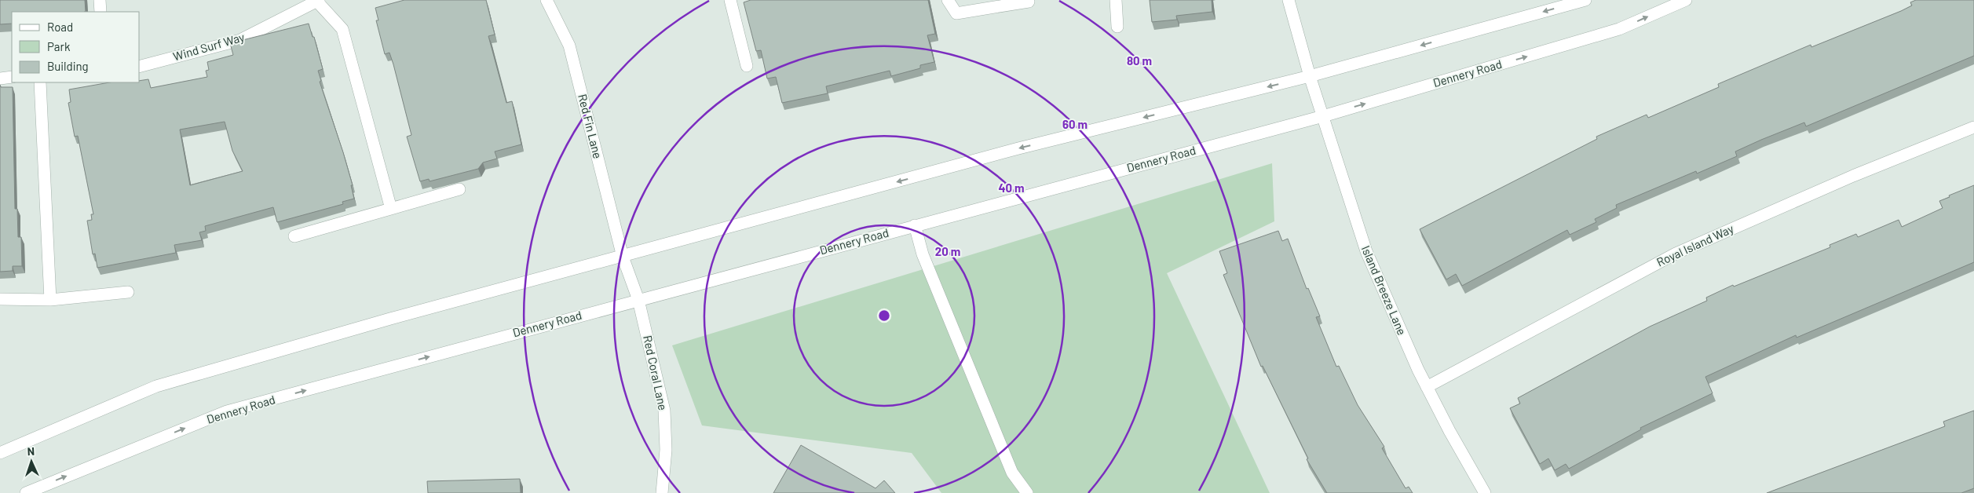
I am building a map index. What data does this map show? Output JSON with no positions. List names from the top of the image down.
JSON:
{
  "streets": {
    "street": [
      "Wind Surf Way",
      "Dennery Road",
      "Red Fin Lane",
      "Royal Island Way",
      "Island Breeze Lane",
      "Red Coral Lane"
    ]
  },
  "crossings": [
    ["Dennery Road", "Island Breeze Lane"],
    ["Dennery Road", "Red Coral Lane"],
    ["Red Fin Lane", "Red Coral Lane"],
    ["Royal Island Way", "Island Breeze Lane"]
  ],
  "legend": ["Road", "Park", "Building"],
  "north": "top",
  "rings": [
    "80 m",
    "60 m",
    "40 m",
    "20 m"
  ]
}
